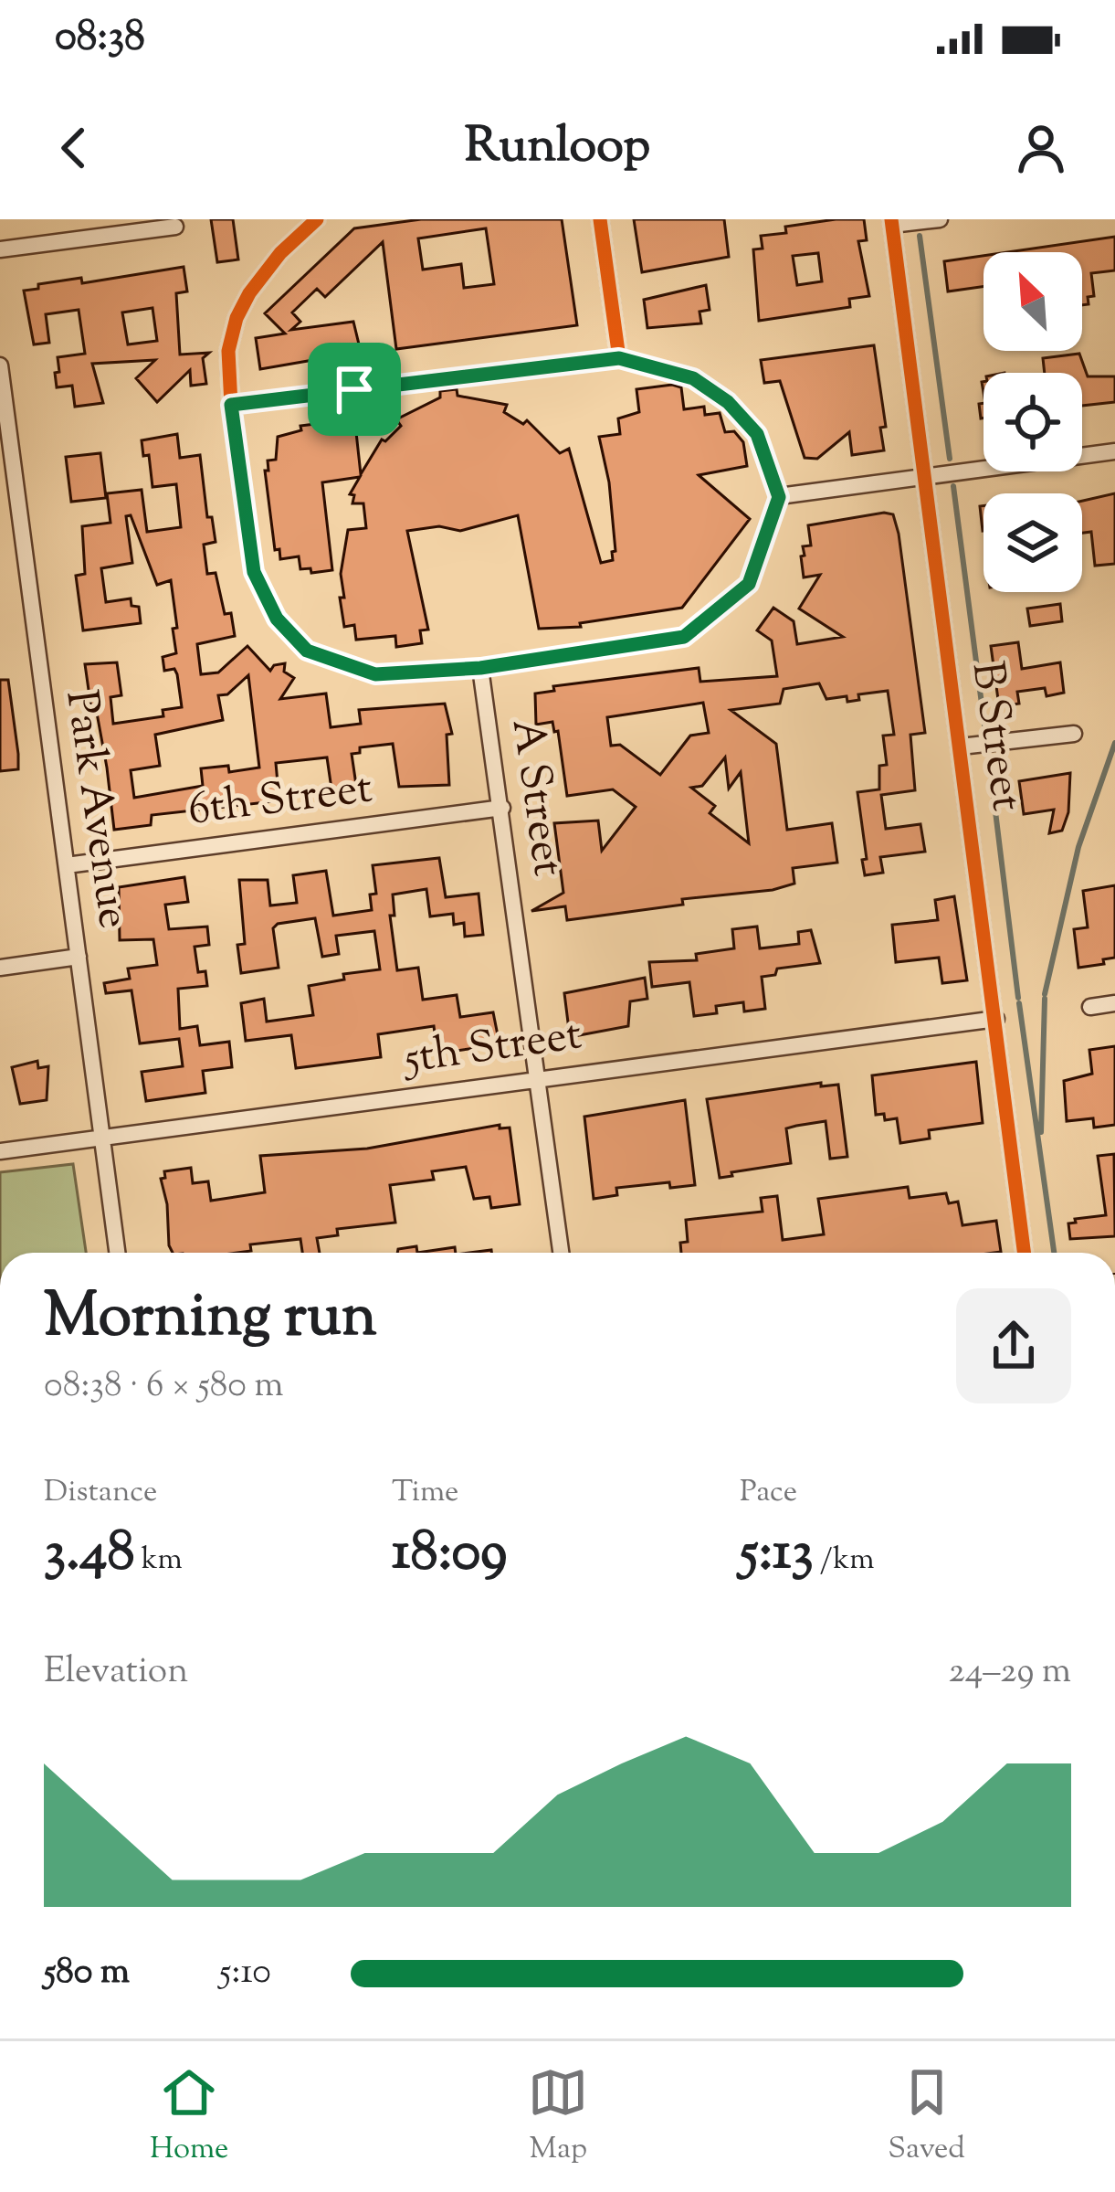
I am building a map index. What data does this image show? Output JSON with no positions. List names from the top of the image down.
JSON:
{
  "streets": {
    "street": [
      "B Street",
      "A Street",
      "6th Street",
      "Park Avenue",
      "5th Street"
    ]
  },
  "crossings": [
    ["B Street", "5th Street"],
    ["A Street", "6th Street"],
    ["A Street", "5th Street"],
    ["6th Street", "Park Avenue"],
    ["Park Avenue", "5th Street"]
  ],
  "north": "top left",
  "page": {
    "status": "08:38",
    "header": "Runloop",
    "heading": ["Morning run", "08:38 · 6 × 580 m"],
    "stats": [
      ["Distance", "3.48 km"],
      ["Time", "18:09"],
      ["Pace", "5:13 /km"]
    ],
    "chart": ["Elevation", "24–29 m"],
    "list": [
      {
        "name": "580 m",
        "note": "5:10"
      }
    ],
    "tabs": ["Home", "Map", "Saved"]
  }
}
